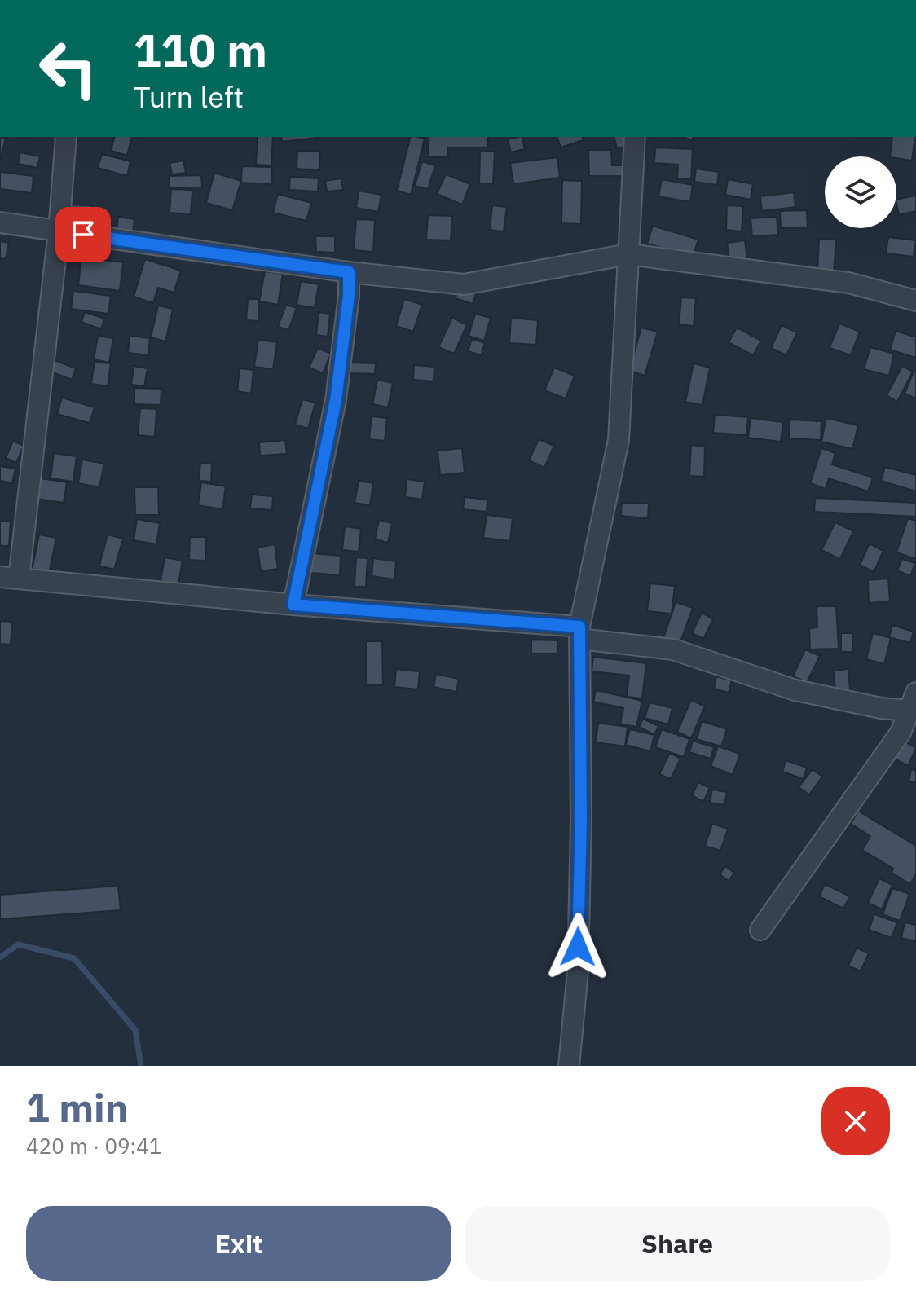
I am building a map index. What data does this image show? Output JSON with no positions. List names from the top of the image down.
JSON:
{
  "page": {
    "turn": ["110 m", "Turn left"],
    "heading": ["1 min", "420 m · 09:41"],
    "buttons": ["Exit", "Share"]
  }
}
